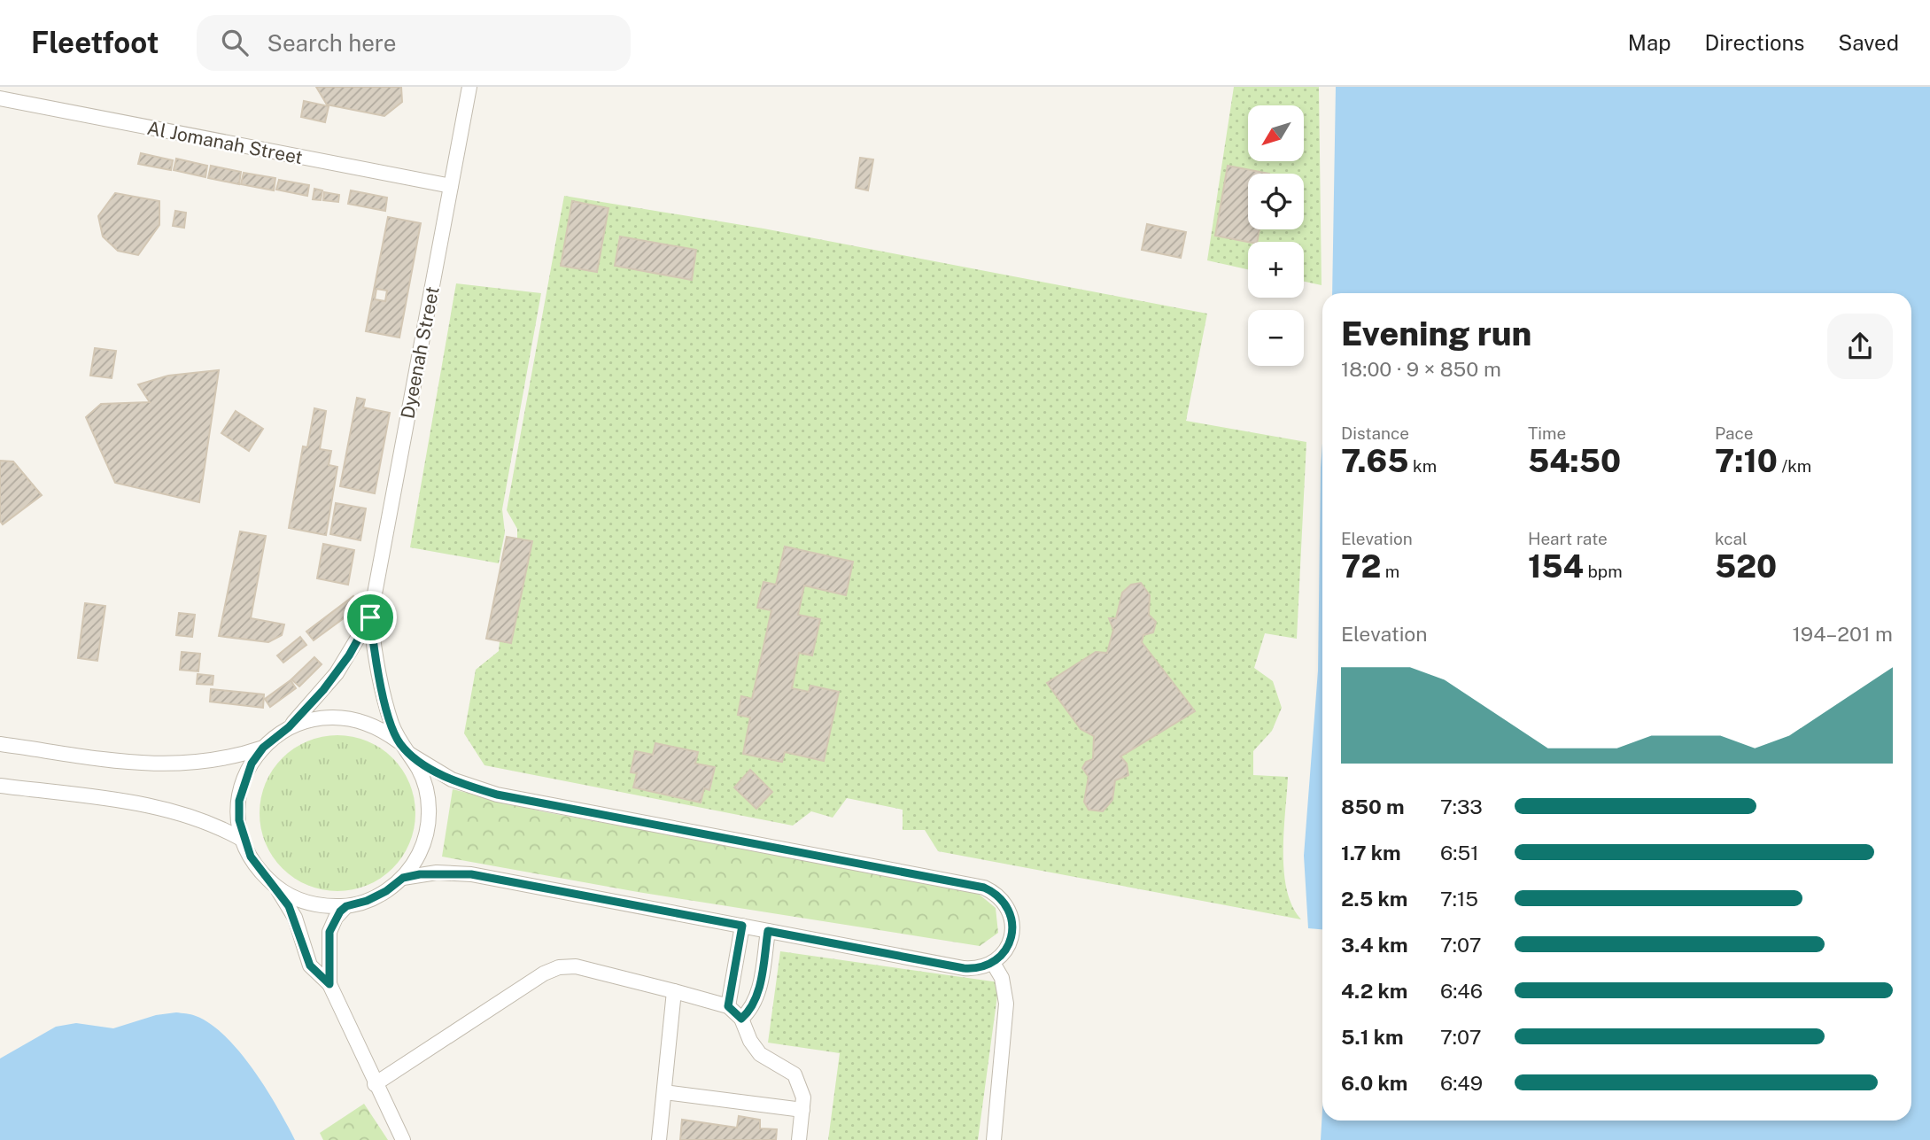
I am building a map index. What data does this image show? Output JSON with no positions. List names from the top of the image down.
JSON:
{
  "streets": {
    "street": ["Al Jomanah Street", "Dyeenah Street"]
  },
  "crossings": [
    ["Al Jomanah Street", "Dyeenah Street"]
  ],
  "north": "bottom left",
  "page": {
    "header": "Fleetfoot",
    "search": "Search here",
    "nav": ["Map", "Directions", "Saved"],
    "map_buttons": ["+", "−"],
    "heading": ["Evening run", "18:00 · 9 × 850 m"],
    "stats": [
      ["Distance", "7.65 km"],
      ["Time", "54:50"],
      ["Pace", "7:10 /km"],
      ["Elevation", "72 m"],
      ["Heart rate", "154 bpm"],
      ["kcal", "520"]
    ],
    "chart": ["Elevation", "194–201 m"],
    "list": [
      {
        "name": "850 m",
        "note": "7:33"
      },
      {
        "name": "1.7 km",
        "note": "6:51"
      },
      {
        "name": "2.5 km",
        "note": "7:15"
      },
      {
        "name": "3.4 km",
        "note": "7:07"
      },
      {
        "name": "4.2 km",
        "note": "6:46"
      },
      {
        "name": "5.1 km",
        "note": "7:07"
      },
      {
        "name": "6.0 km",
        "note": "6:49"
      }
    ]
  }
}
